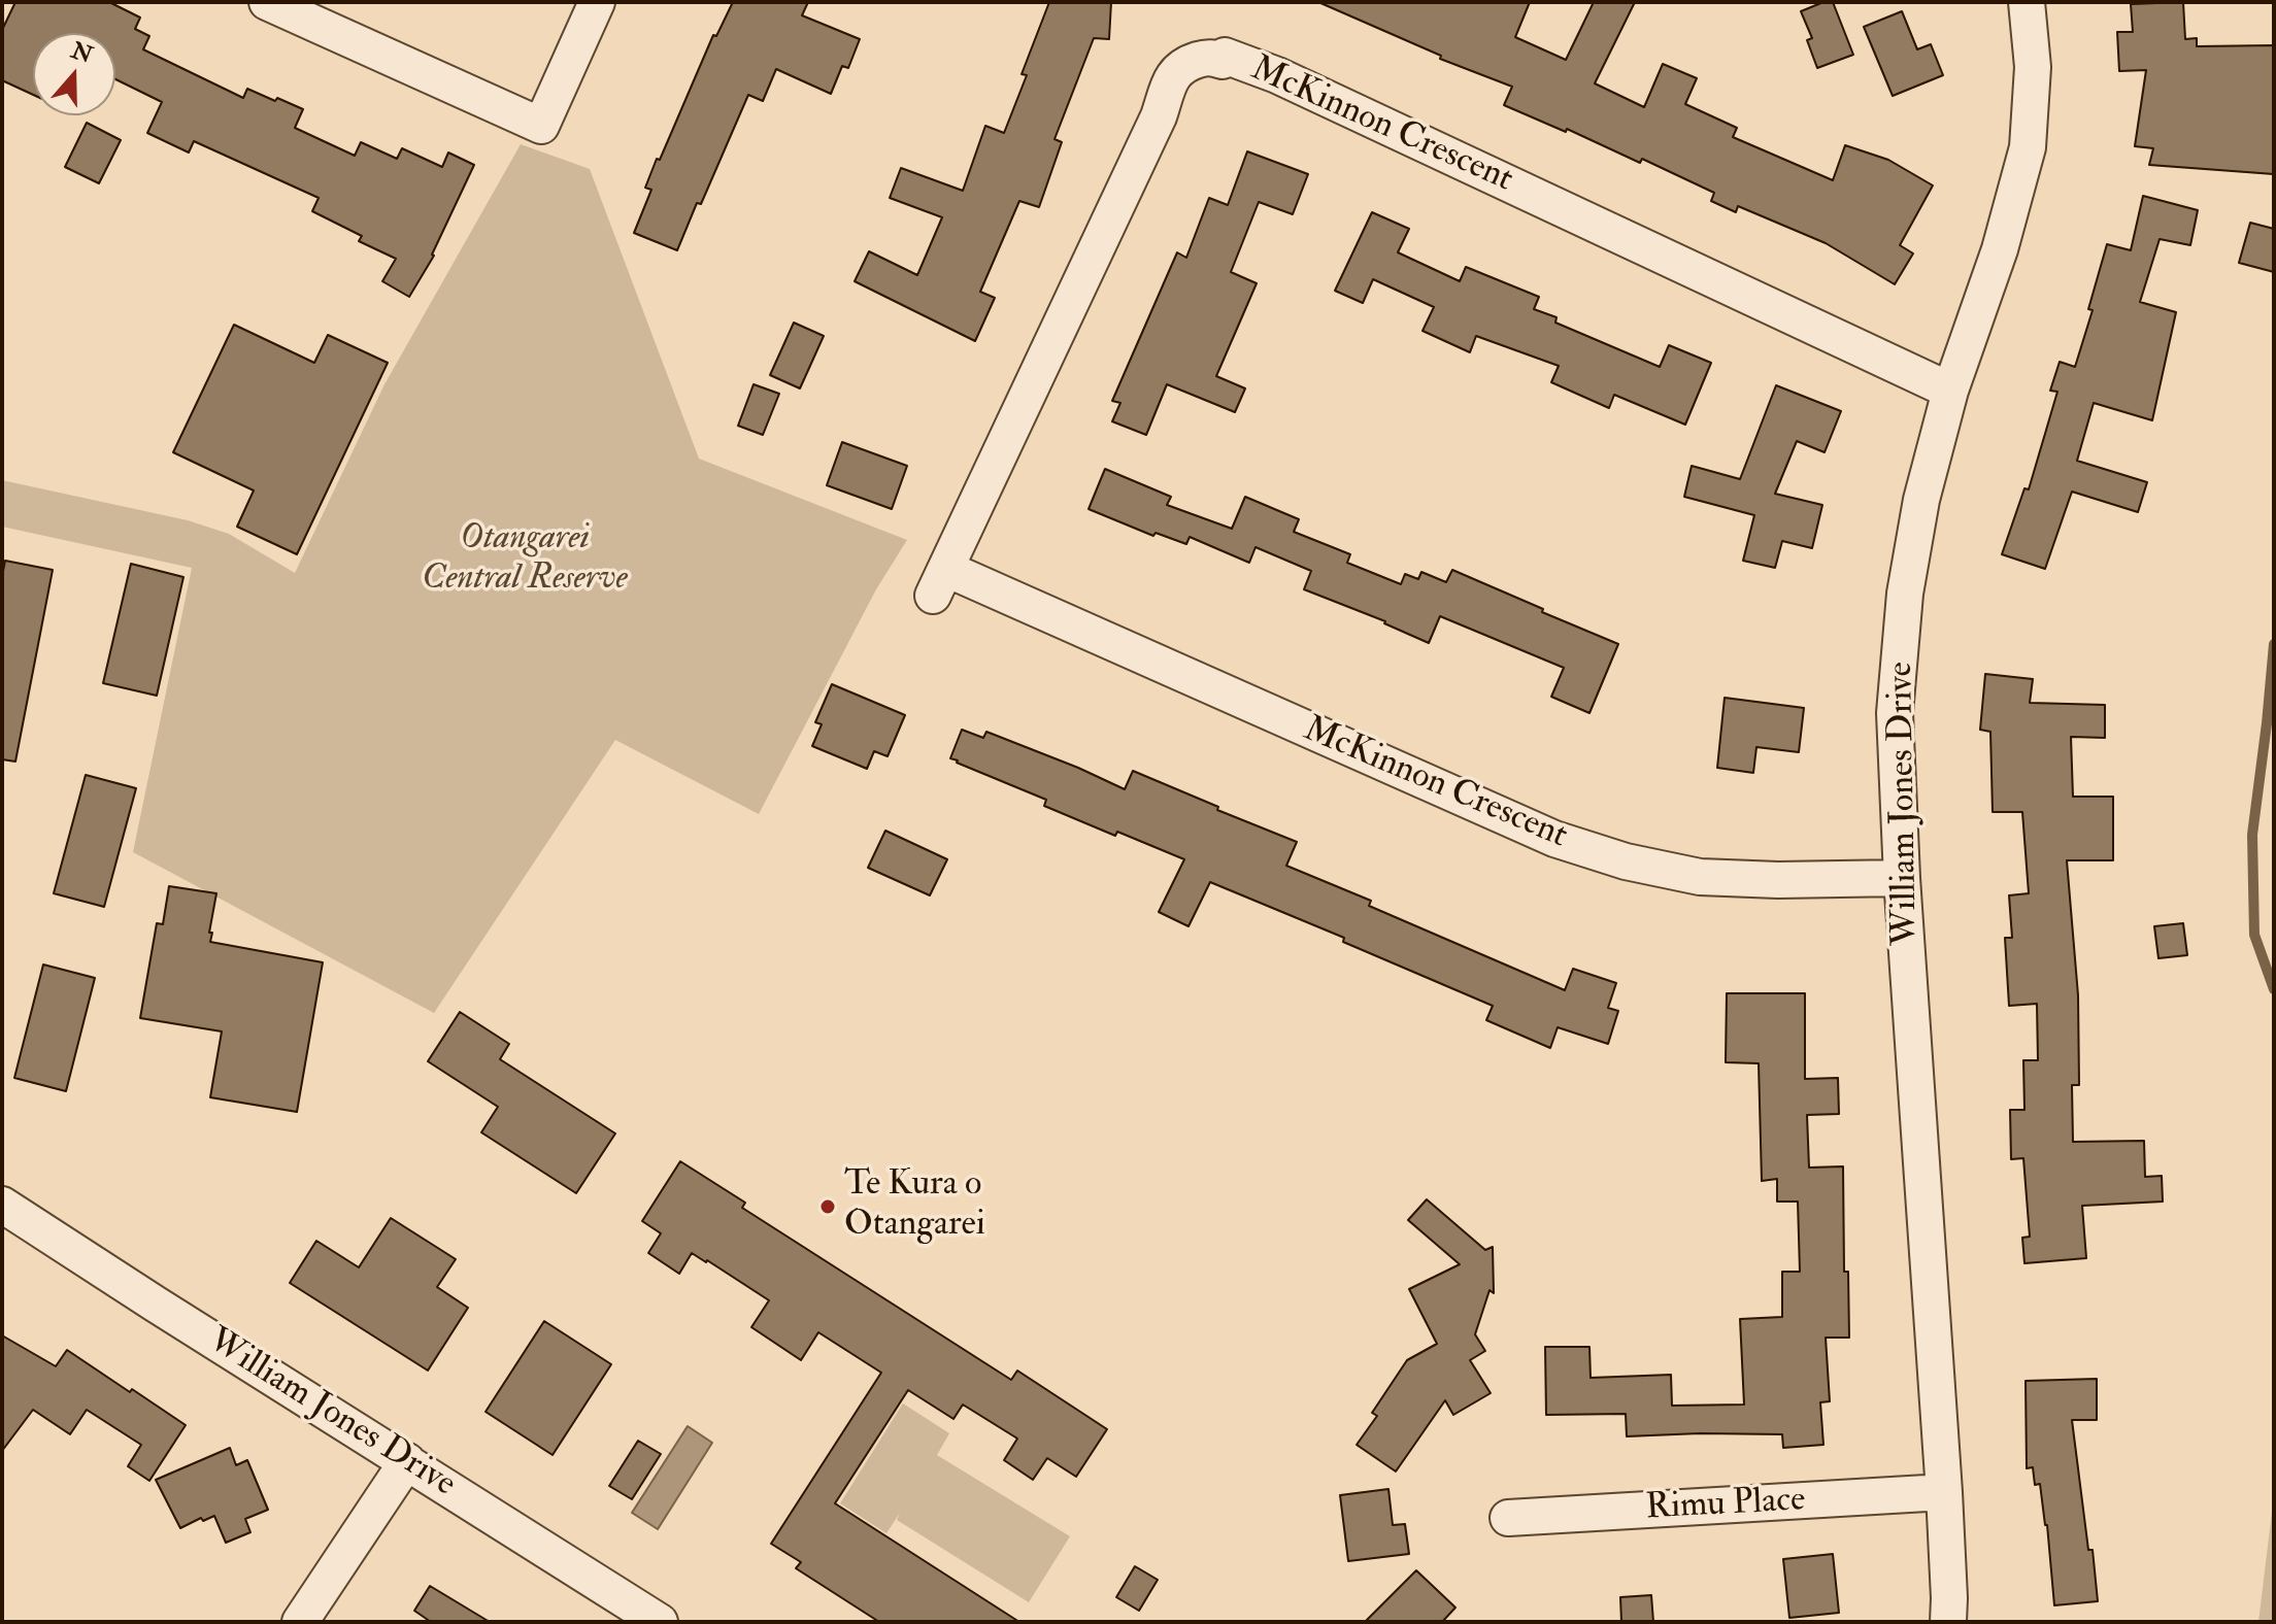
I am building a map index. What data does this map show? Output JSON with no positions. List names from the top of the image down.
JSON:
{
  "streets": {
    "street": ["McKinnon Crescent", "William Jones Drive", "Rimu Place"]
  },
  "crossings": [
    ["McKinnon Crescent", "William Jones Drive"],
    ["William Jones Drive", "Rimu Place"]
  ],
  "parks": ["Otangarei Central Reserve"],
  "places": ["Te Kura o Otangarei"],
  "north": "top"
}
